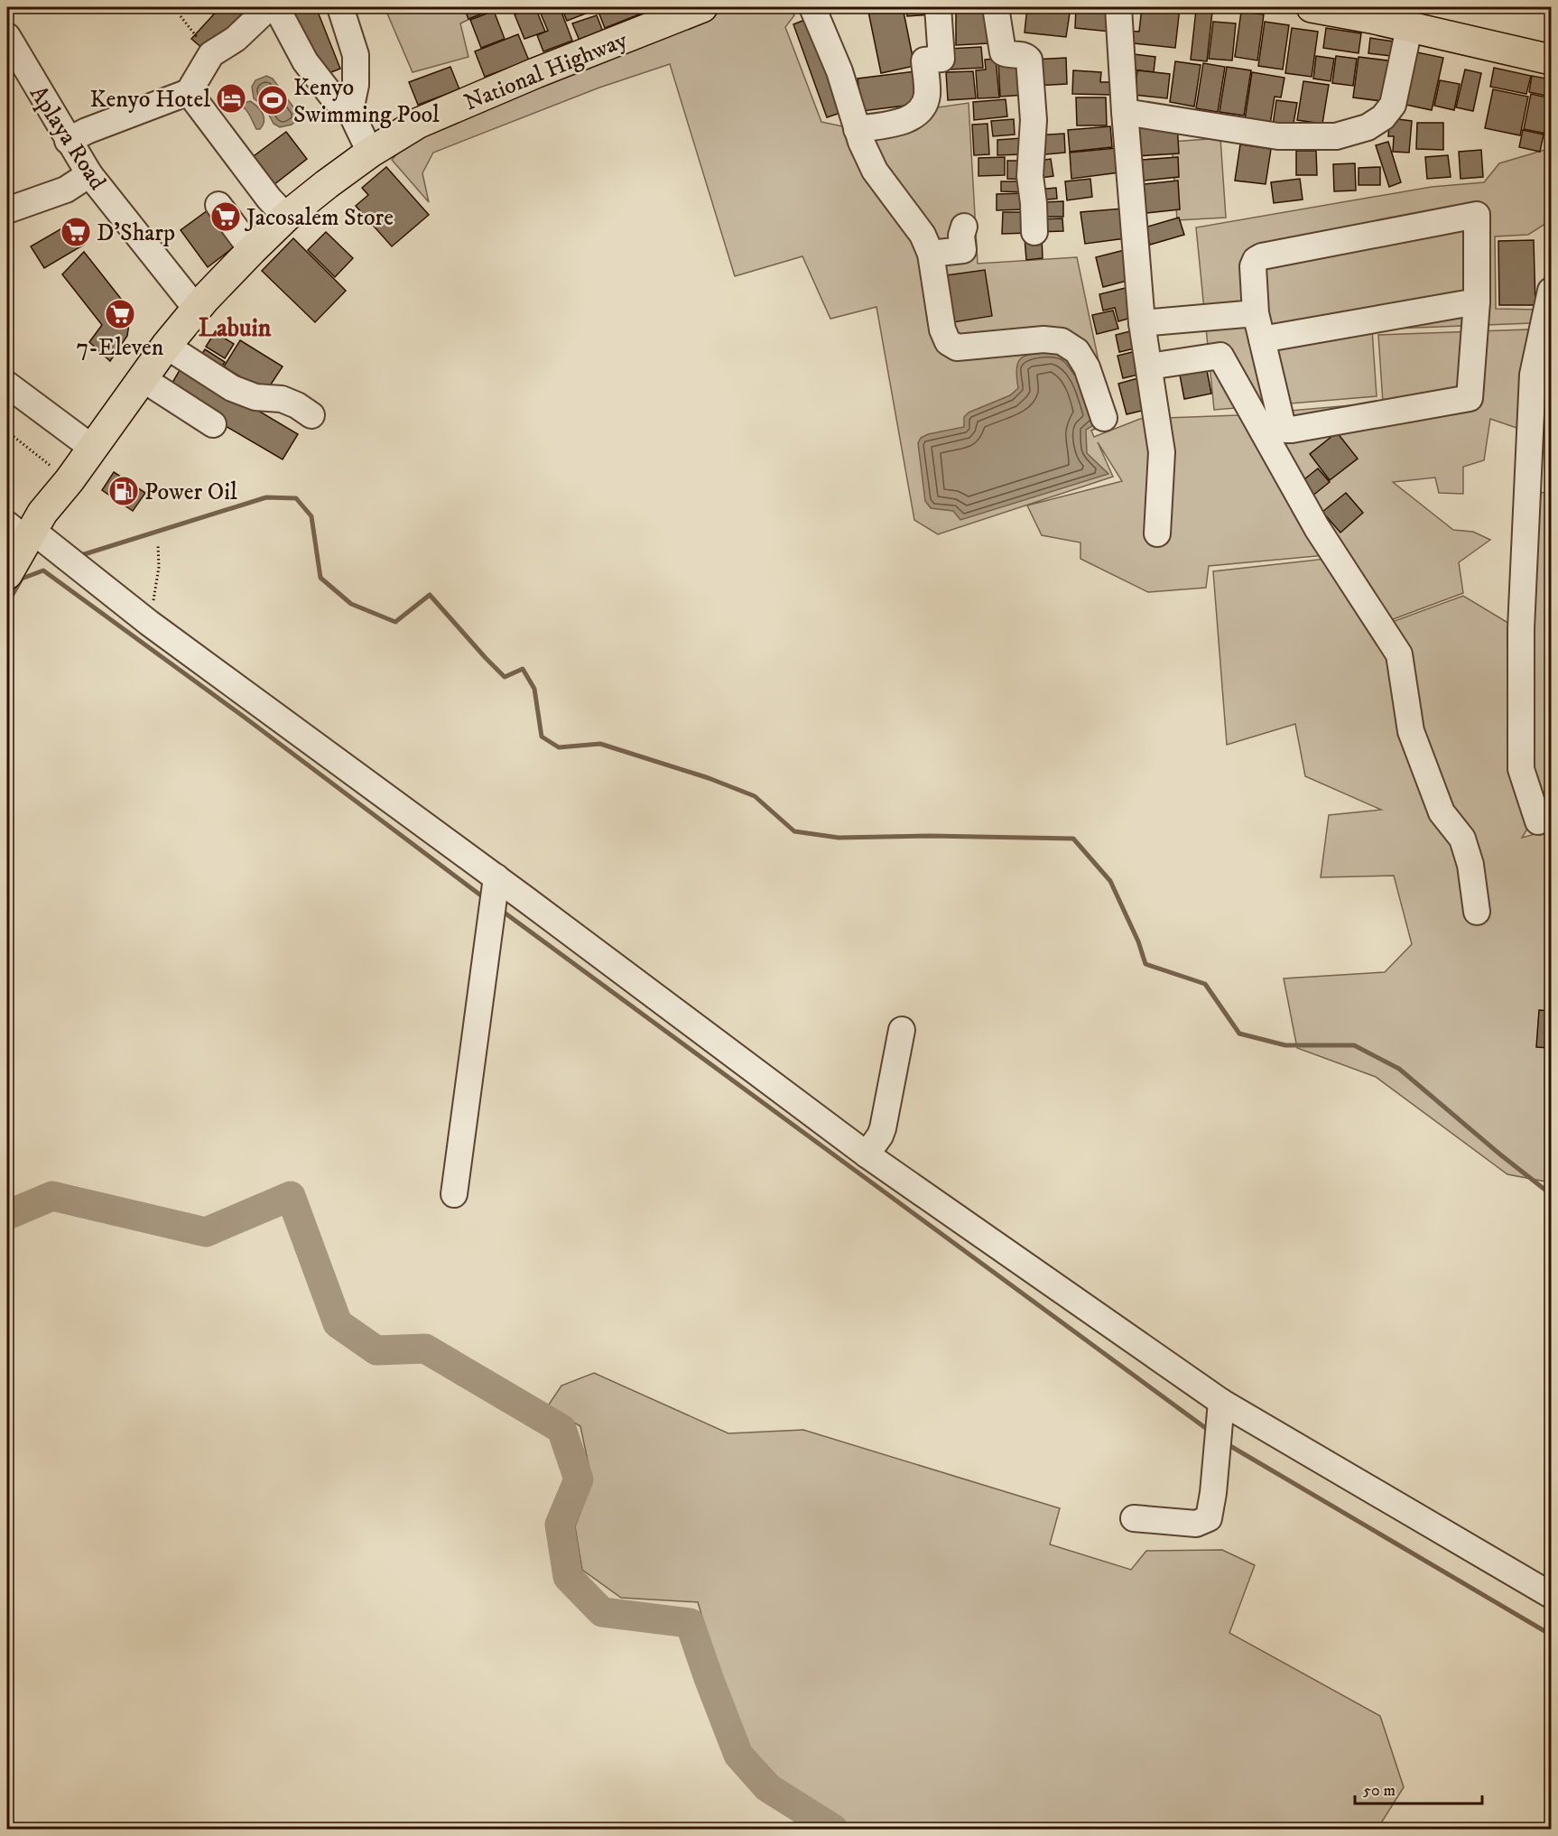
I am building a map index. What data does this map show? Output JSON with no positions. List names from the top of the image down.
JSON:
{
  "streets": {
    "main road": ["National Highway"],
    "street": ["Aplaya Road"]
  },
  "crossings": [
    ["National Highway", "Aplaya Road"]
  ],
  "districts": ["Labuin"],
  "places": {
    "hotel": ["Kenyo Hotel"],
    "sports": ["Kenyo Swimming Pool"],
    "supermarket": ["Jacosalem Store", "D'Sharp", "7-Eleven"],
    "fuel station": ["Power Oil"]
  },
  "scale_bar": "50 m"
}
